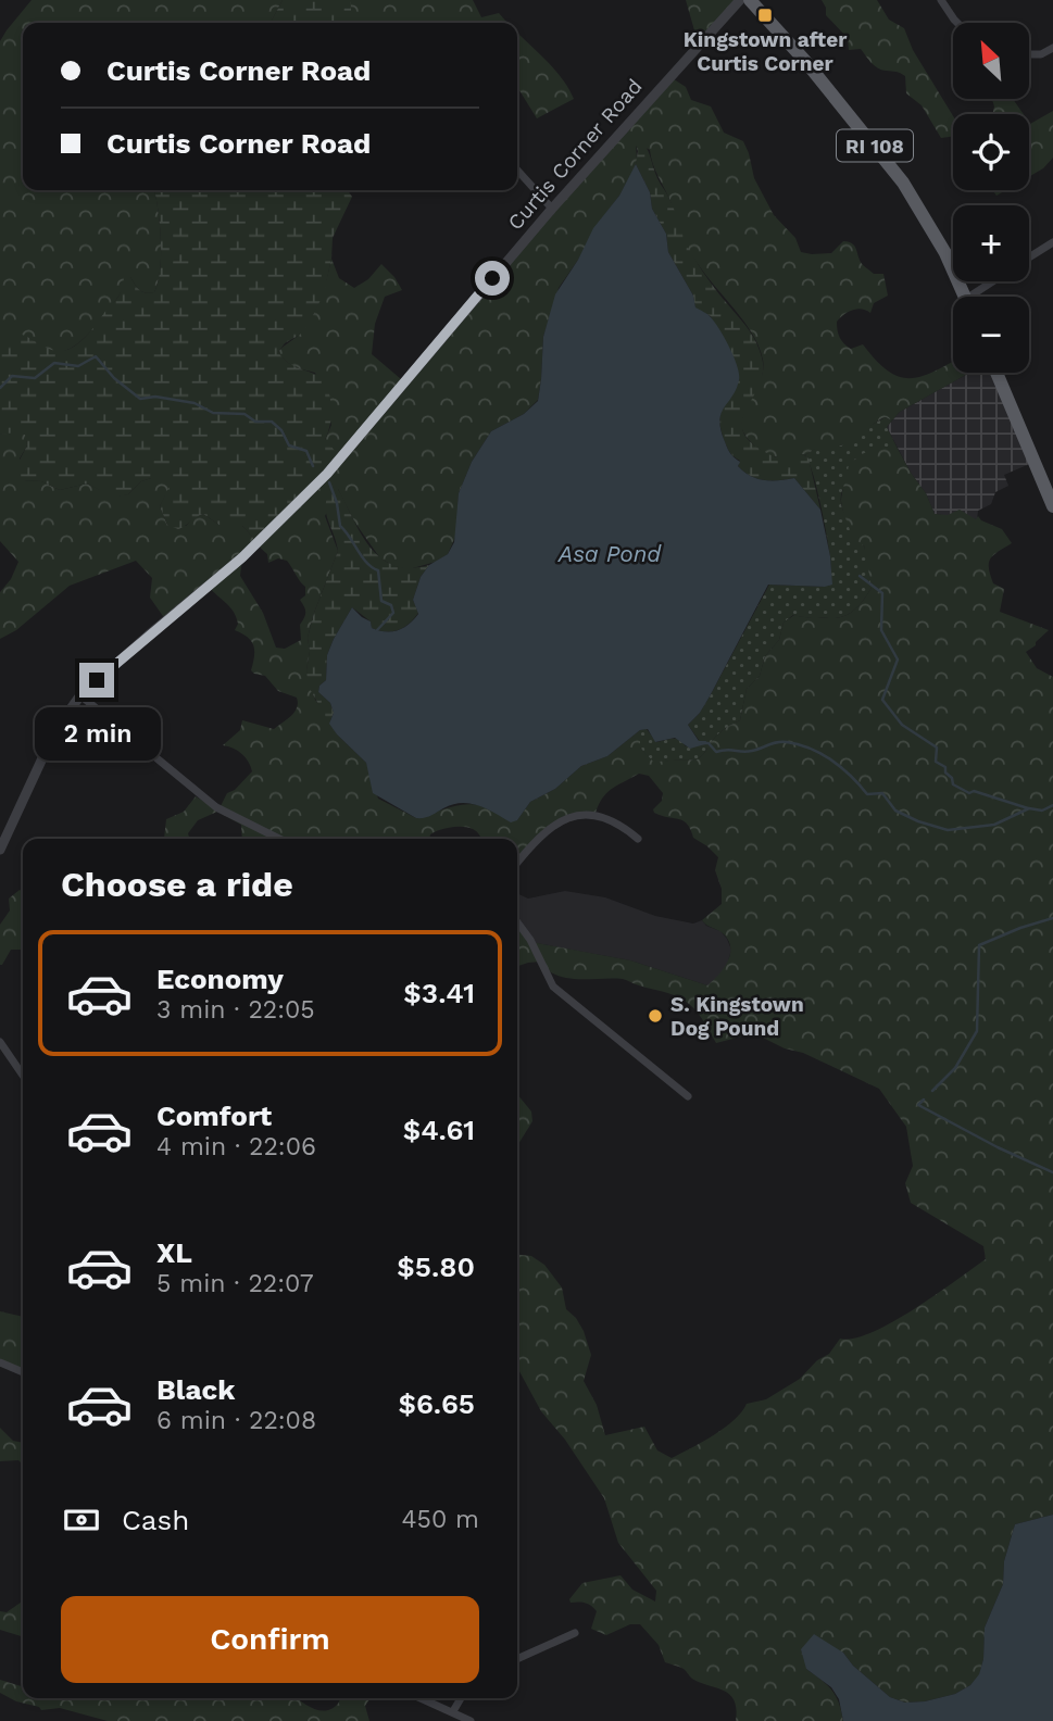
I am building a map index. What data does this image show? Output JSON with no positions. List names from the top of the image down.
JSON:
{
  "streets": {
    "main road": ["RI 108"],
    "street": ["Curtis Corner Road"]
  },
  "water": ["Asa Pond"],
  "places": {
    "transit": ["Kingstown after Curtis Corner"],
    "other": ["S. Kingstown Dog Pound"]
  },
  "north": "top left",
  "page": {
    "map_buttons": ["+", "−"],
    "banner": ["Curtis Corner Road", "Curtis Corner Road"],
    "bubble": "2 min",
    "heading": "Choose a ride",
    "list": [
      {
        "name": "Economy",
        "note": "3 min · 22:05",
        "value": "$3.41"
      },
      {
        "name": "Comfort",
        "note": "4 min · 22:06",
        "value": "$4.61"
      },
      {
        "name": "XL",
        "note": "5 min · 22:07",
        "value": "$5.80"
      },
      {
        "name": "Black",
        "note": "6 min · 22:08",
        "value": "$6.65"
      }
    ],
    "pay": ["Cash", "450 m"],
    "buttons": "Confirm"
  }
}
